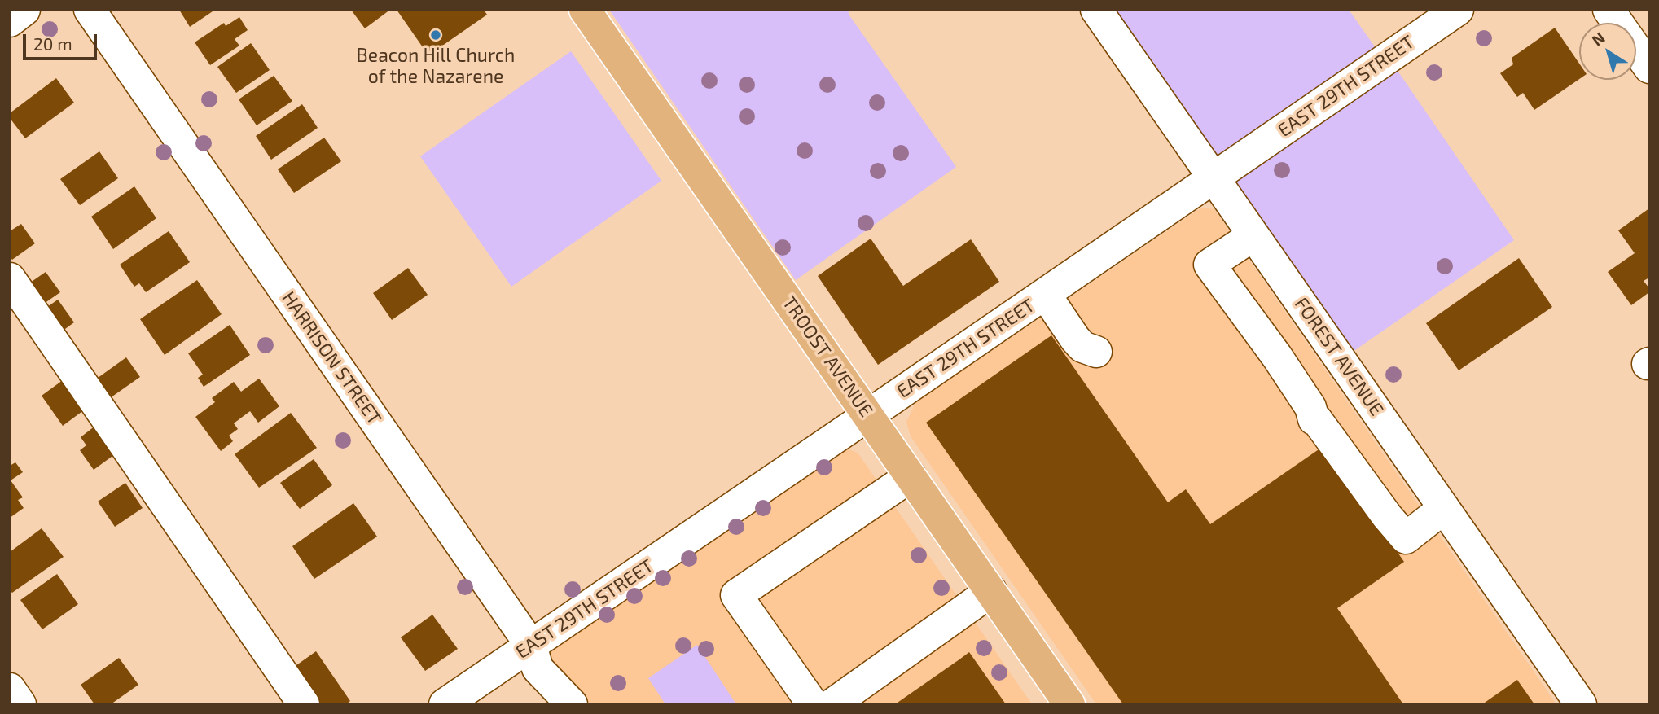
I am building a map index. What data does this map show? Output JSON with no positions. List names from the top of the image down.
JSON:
{
  "streets": {
    "main road": ["TROOST AVENUE"],
    "street": ["EAST 29TH STREET", "FOREST AVENUE", "HARRISON STREET"]
  },
  "crossings": [
    ["EAST 29TH STREET", "TROOST AVENUE"],
    ["EAST 29TH STREET", "FOREST AVENUE"],
    ["EAST 29TH STREET", "HARRISON STREET"]
  ],
  "places": ["Beacon Hill Church of the Nazarene"],
  "scale_bar": "20 m",
  "north": "top left"
}
